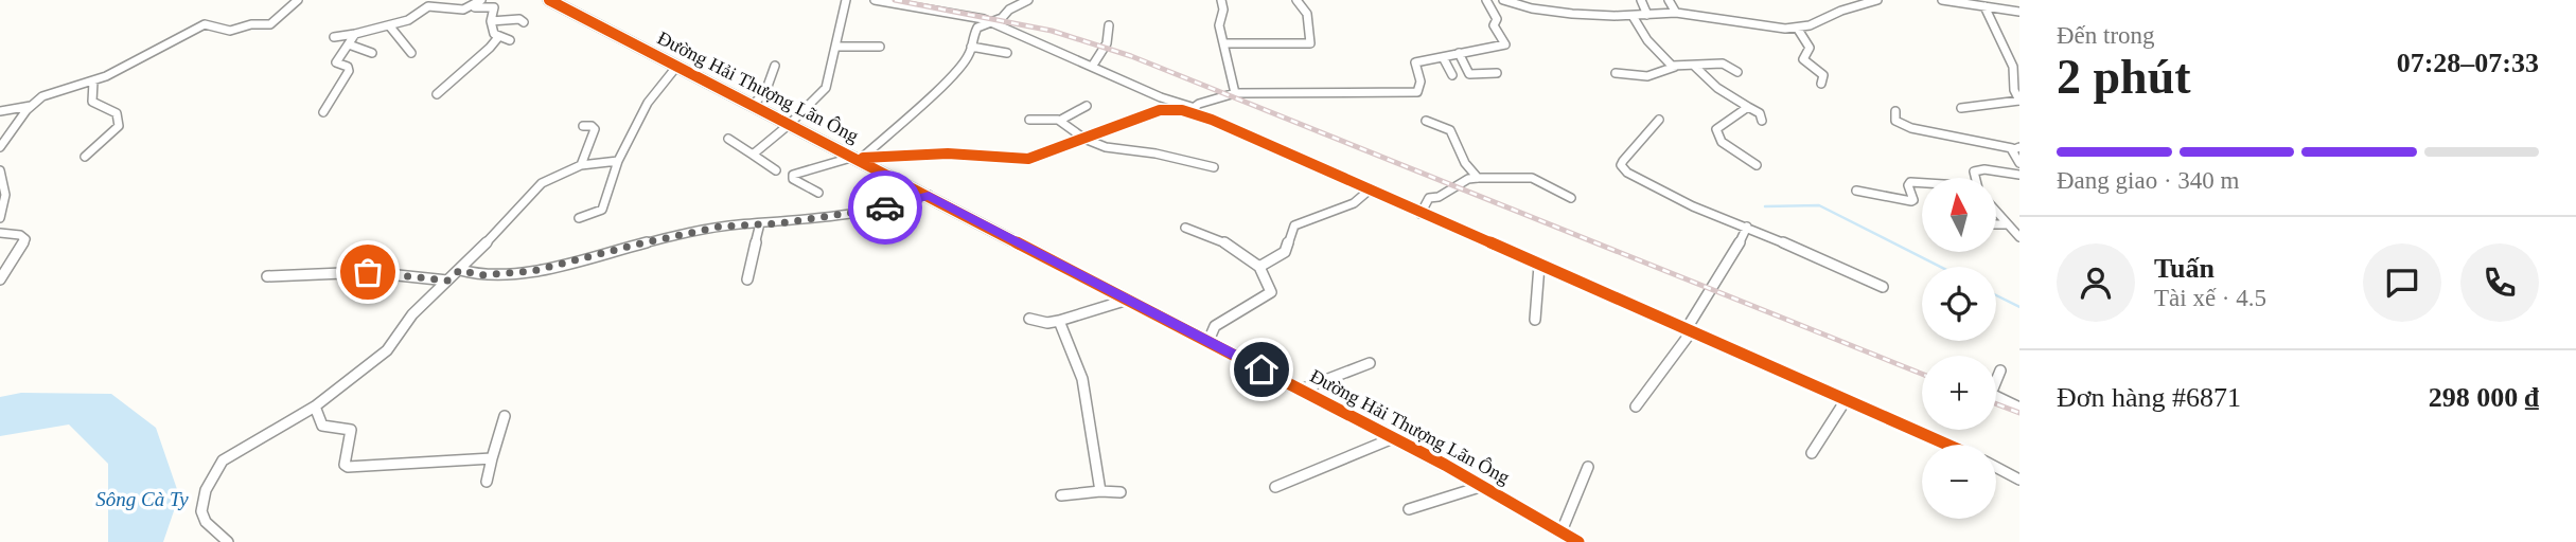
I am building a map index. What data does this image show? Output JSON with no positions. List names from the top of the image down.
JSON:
{
  "streets": {
    "street": ["Đường Hải Thượng Lãn Ông"]
  },
  "water": ["Sông Cà Ty"],
  "north": "top",
  "page": {
    "heading": ["2 phút", "Đến trong", "07:28–07:33"],
    "panel": [
      "Tuấn",
      "Tài xế · 4.5",
      "Đơn hàng #6871",
      "298 000 ₫"
    ],
    "bar": "Đang giao · 340 m",
    "map_buttons": ["+", "−"]
  }
}
